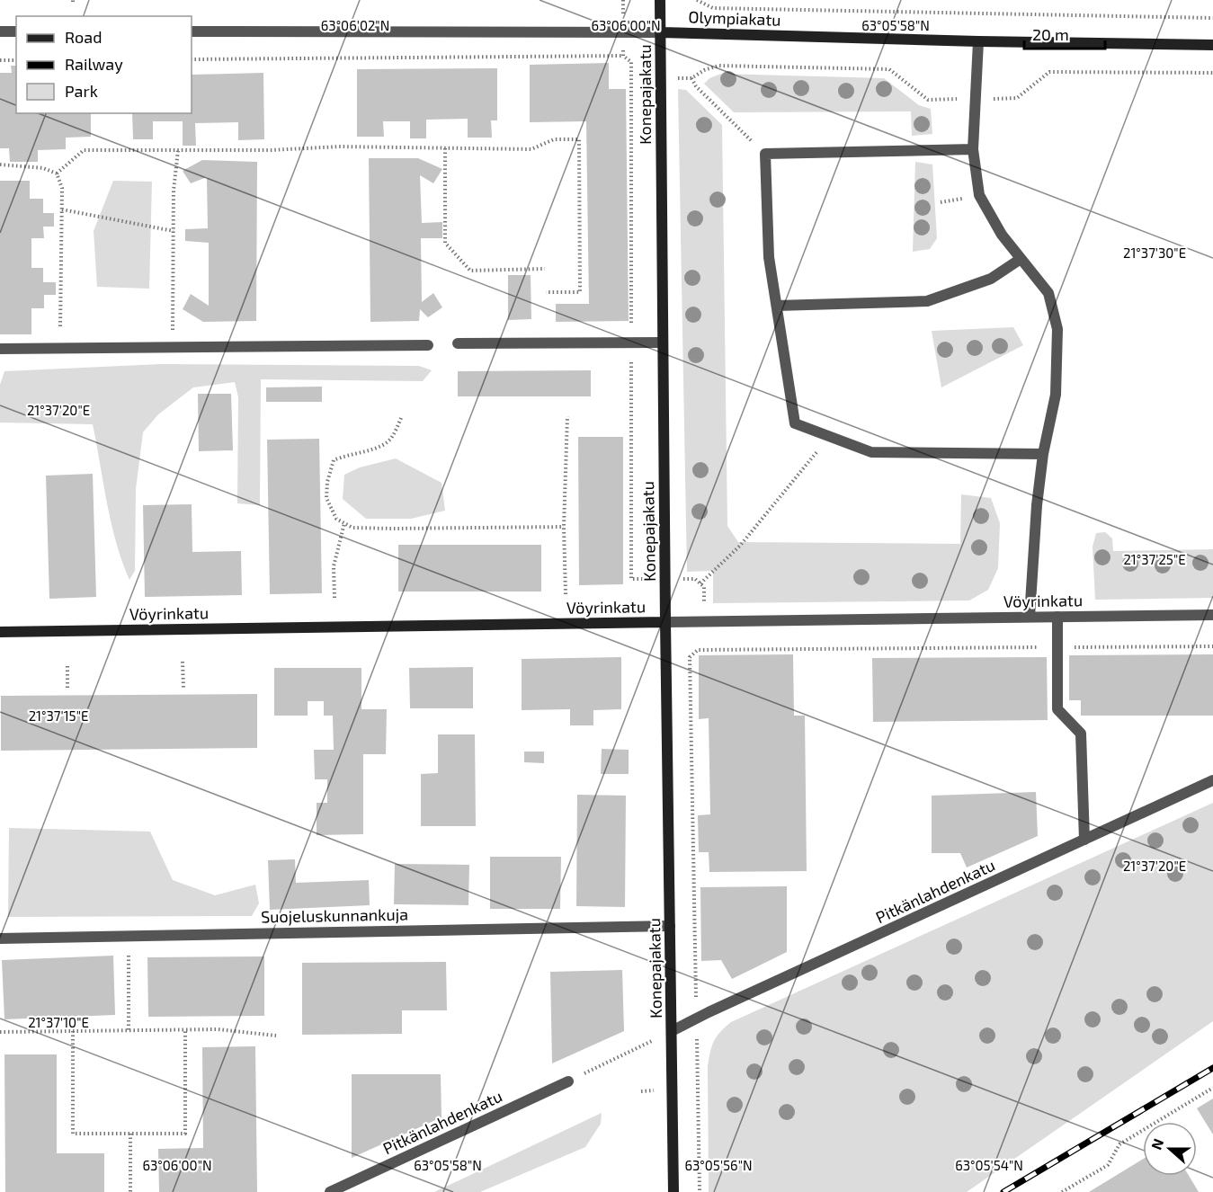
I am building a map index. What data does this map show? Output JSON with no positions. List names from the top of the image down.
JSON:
{
  "streets": {
    "main road": ["Olympiakatu", "Konepajakatu", "Vöyrinkatu"],
    "street": ["Pitkänlahdenkatu", "Suojeluskunnankuja"]
  },
  "crossings": [
    ["Olympiakatu", "Konepajakatu"],
    ["Konepajakatu", "Vöyrinkatu"],
    ["Konepajakatu", "Pitkänlahdenkatu"],
    ["Konepajakatu", "Suojeluskunnankuja"]
  ],
  "legend": ["Road", "Railway", "Park"],
  "scale_bar": "20 m",
  "north": "left",
  "coordinates": [
    "63°06'02\"N",
    "63°06'00\"N",
    "63°05'58\"N",
    "21°37'30\"E",
    "21°37'20\"E",
    "21°37'25\"E",
    "21°37'15\"E",
    "21°37'10\"E",
    "63°05'56\"N",
    "63°05'54\"N"
  ]
}
